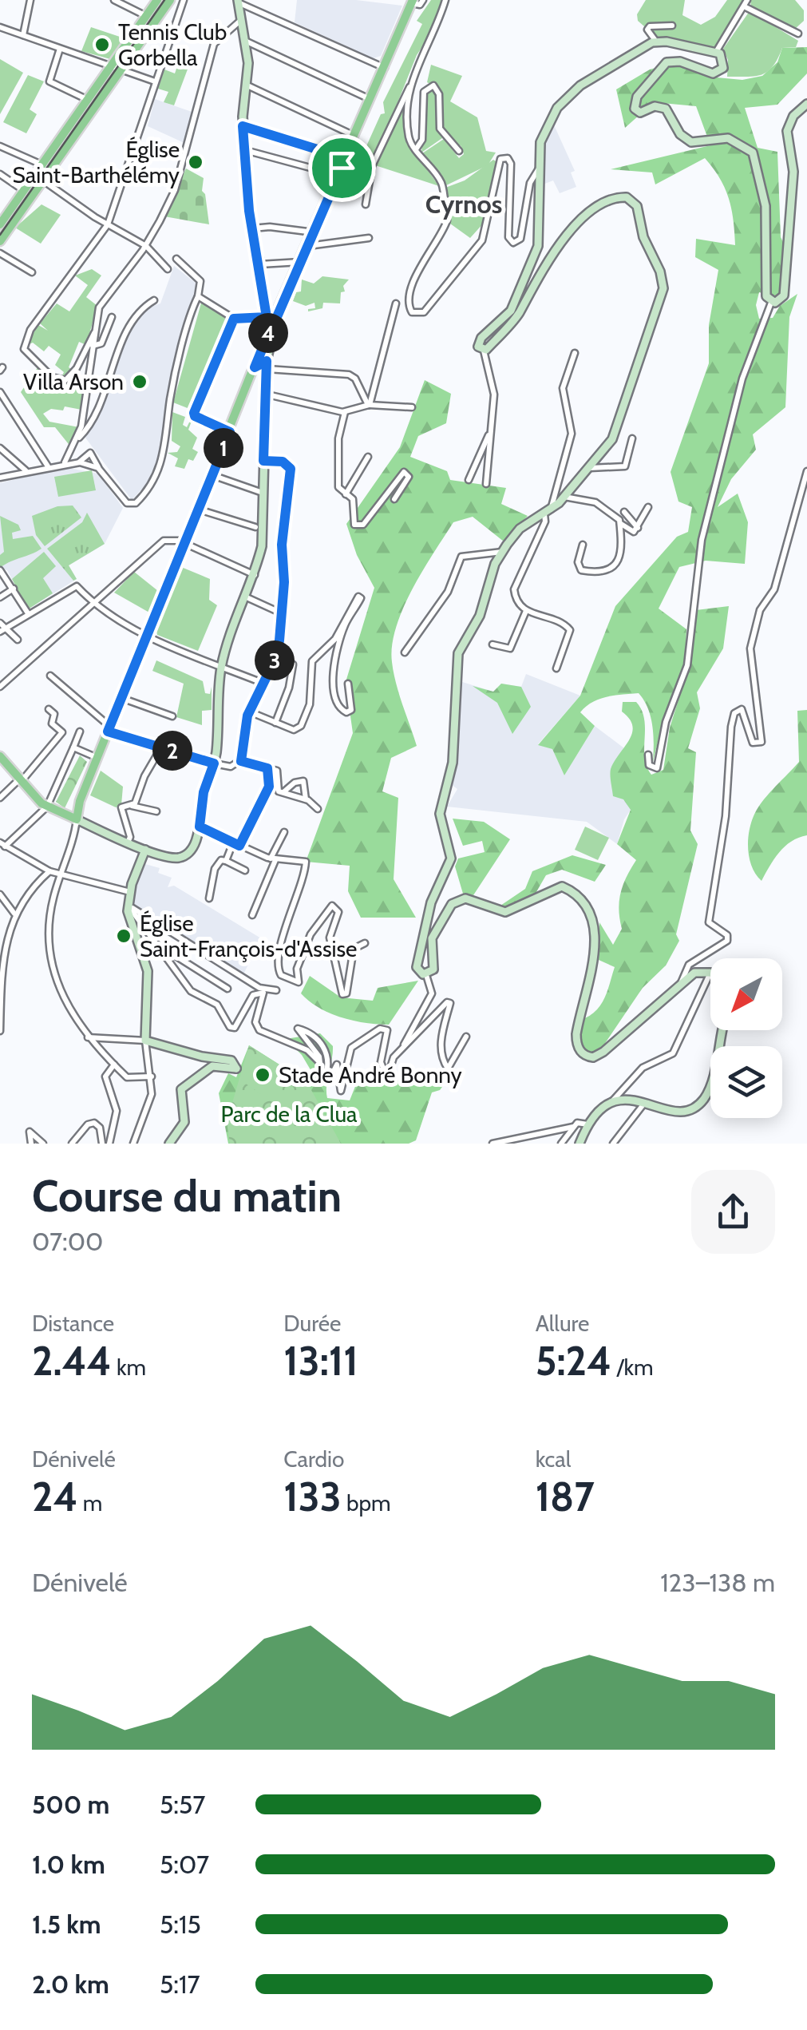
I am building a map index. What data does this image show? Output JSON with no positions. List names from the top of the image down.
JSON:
{
  "districts": ["Cyrnos"],
  "parks": ["Parc de la Clua"],
  "places": [
    "Tennis Club Gorbella",
    "Église Saint-Barthélémy",
    "Villa Arson",
    "Église Saint-François-d'Assise",
    "Stade André Bonny"
  ],
  "north": "bottom left",
  "page": {
    "pins": [
      "4",
      "1",
      "3",
      "2"
    ],
    "heading": ["Course du matin", "07:00"],
    "stats": [
      ["Distance", "2.44 km"],
      ["Durée", "13:11"],
      ["Allure", "5:24 /km"],
      ["Dénivelé", "24 m"],
      ["Cardio", "133 bpm"],
      ["kcal", "187"]
    ],
    "chart": ["Dénivelé", "123–138 m"],
    "list": [
      {
        "name": "500 m",
        "note": "5:57"
      },
      {
        "name": "1.0 km",
        "note": "5:07"
      },
      {
        "name": "1.5 km",
        "note": "5:15"
      },
      {
        "name": "2.0 km",
        "note": "5:17"
      }
    ]
  }
}
